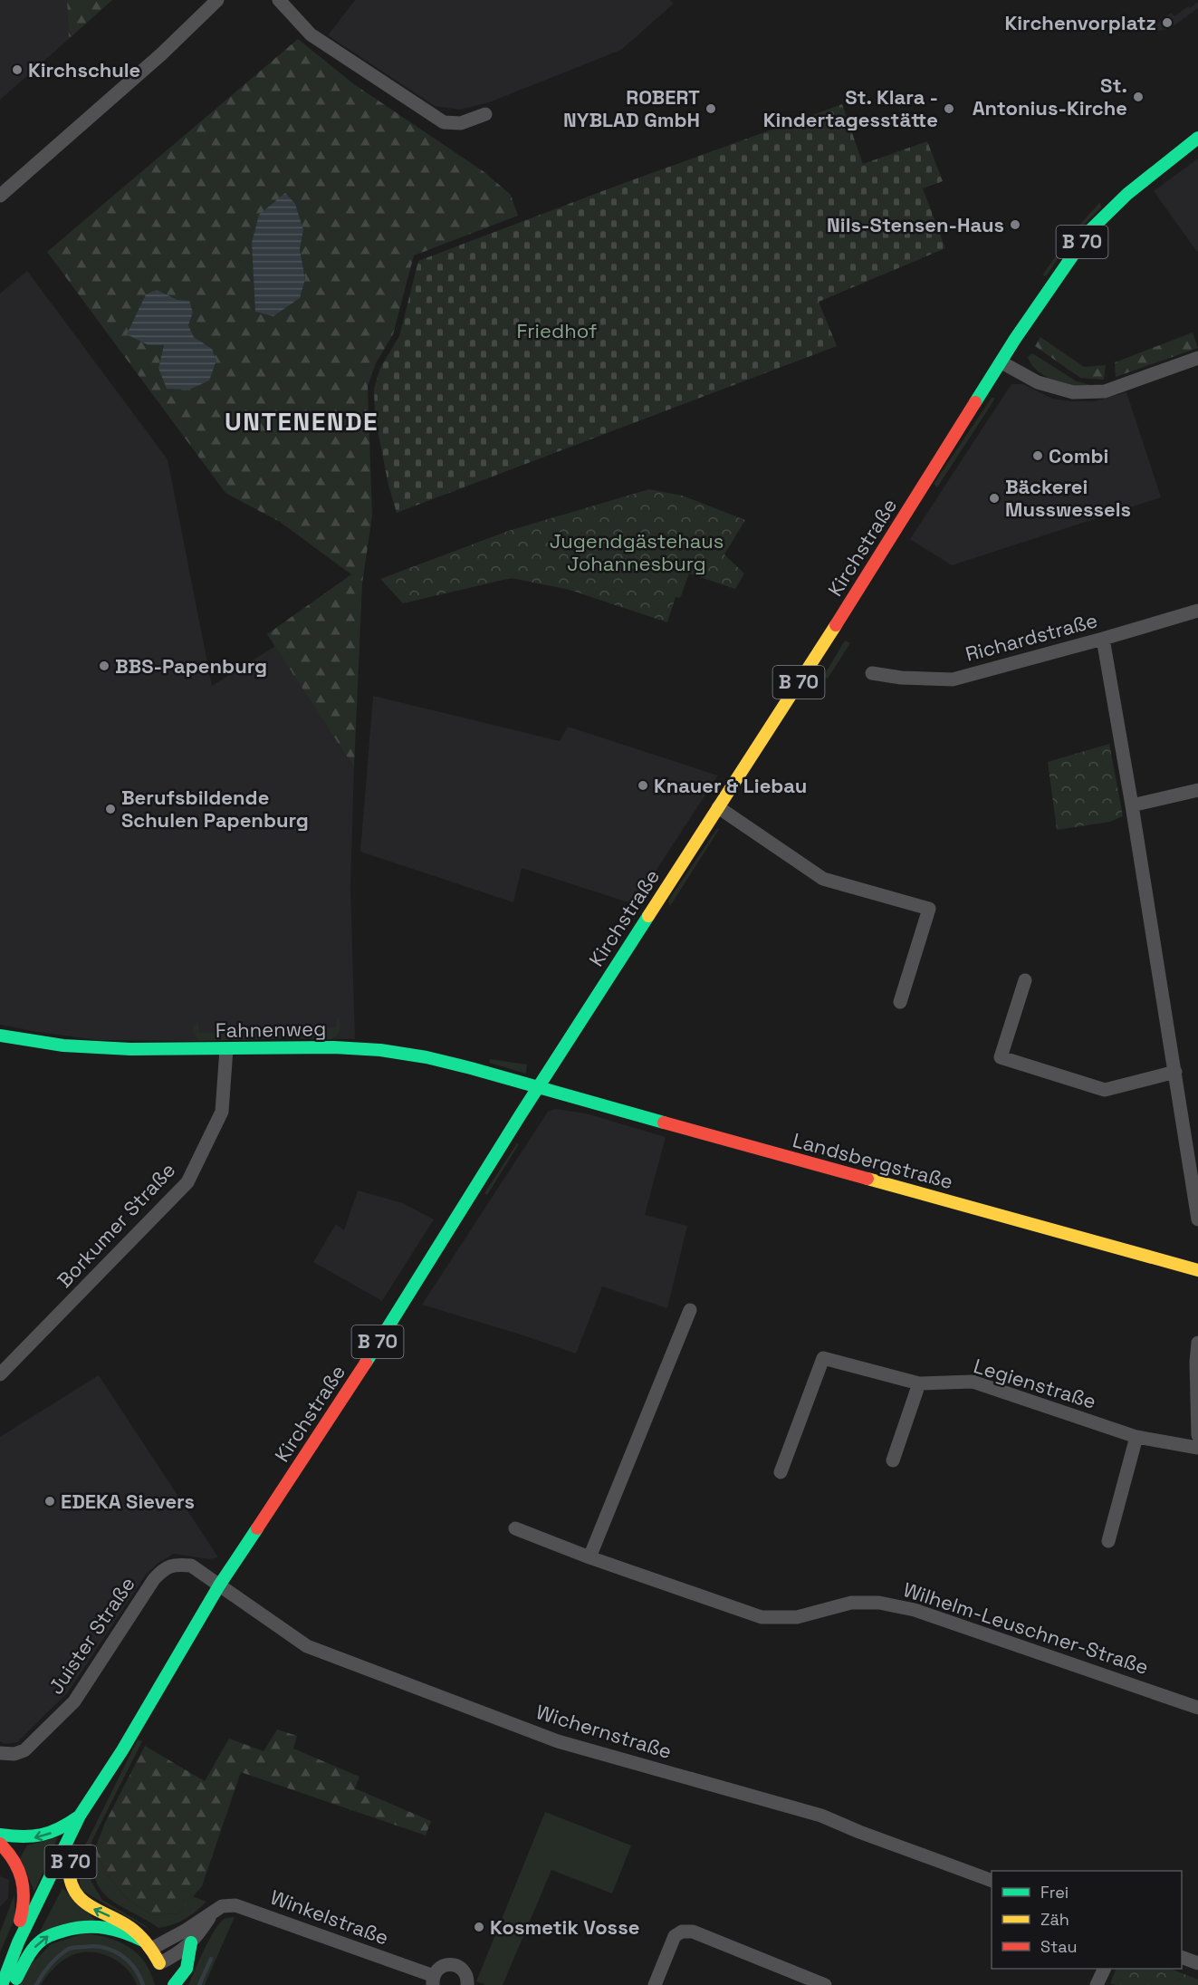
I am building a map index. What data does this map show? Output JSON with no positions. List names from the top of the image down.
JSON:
{
  "streets": {
    "main road": [
      "B 70",
      "Kirchstraße",
      "Fahnenweg",
      "Landsbergstraße"
    ],
    "street": [
      "Richardstraße",
      "Borkumer Straße",
      "Legienstraße",
      "Wilhelm-Leuschner-Straße",
      "Juister Straße",
      "Wichernstraße",
      "Winkelstraße"
    ]
  },
  "crossings": [
    ["B 70", "Kirchstraße"],
    ["Kirchstraße", "Fahnenweg"],
    ["Kirchstraße", "Landsbergstraße"],
    ["Kirchstraße", "Juister Straße"],
    ["Kirchstraße", "Wichernstraße"],
    ["Fahnenweg", "Landsbergstraße"],
    ["Fahnenweg", "Borkumer Straße"],
    ["Juister Straße", "Wichernstraße"]
  ],
  "districts": ["UNTENENDE"],
  "parks": ["Friedhof", "Jugendgästehaus Johannesburg"],
  "places": [
    "Kirchenvorplatz",
    "Kirchschule",
    "St. Antonius-Kirche",
    "ROBERT NYBLAD GmbH",
    "St. Klara - Kindertagesstätte",
    "Nils-Stensen-Haus",
    "Combi",
    "Bäckerei Musswessels",
    "BBS-Papenburg",
    "Knauer & Liebau",
    "Berufsbildende Schulen Papenburg",
    "EDEKA Sievers",
    "Kosmetik Vosse"
  ],
  "legend": ["Frei", "Zäh", "Stau"]
}
